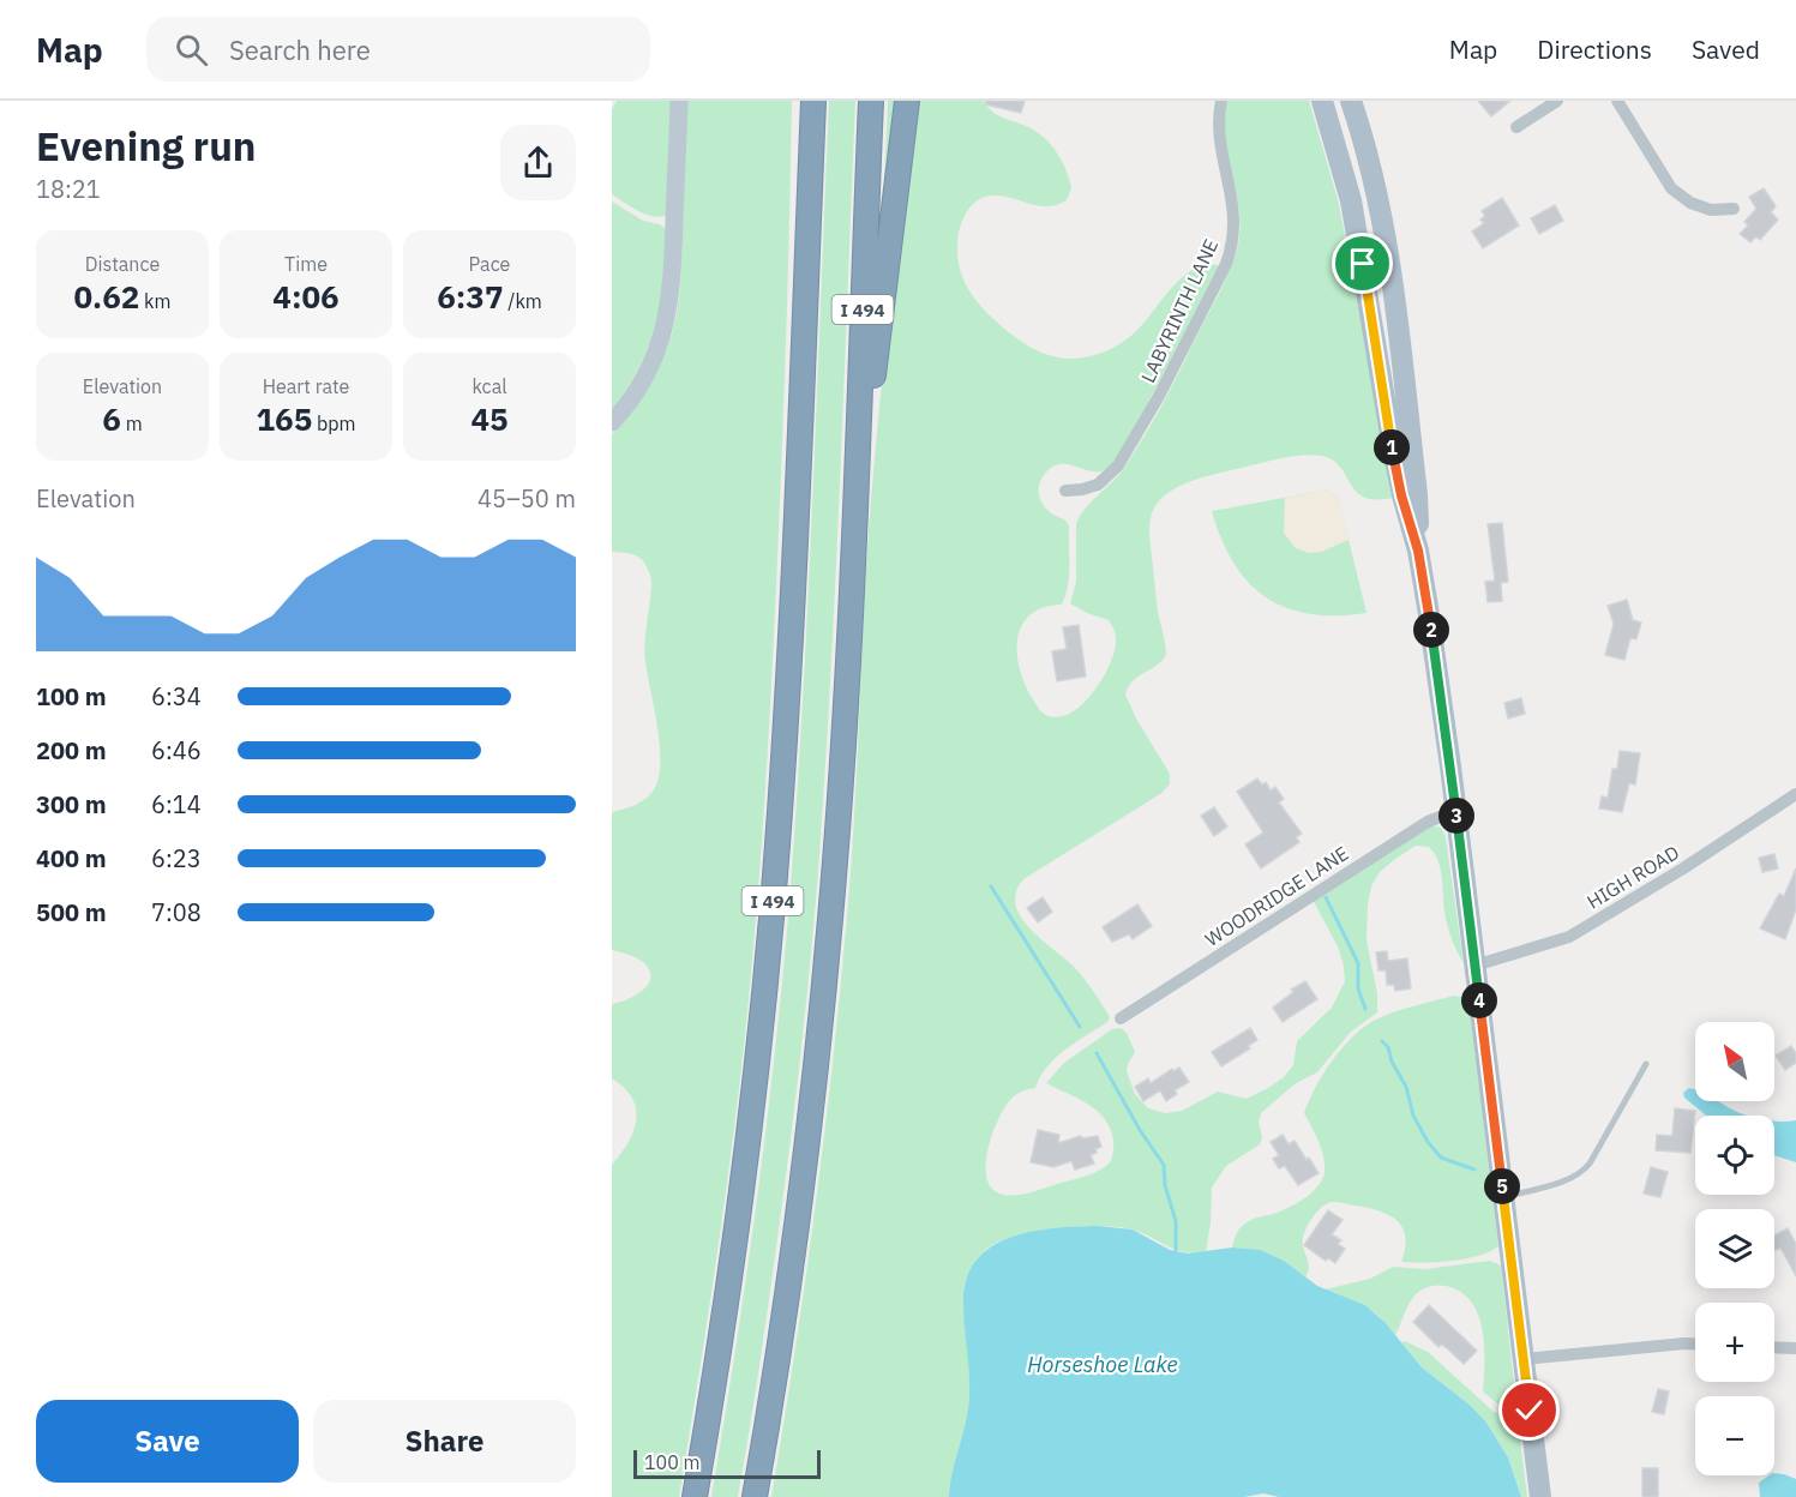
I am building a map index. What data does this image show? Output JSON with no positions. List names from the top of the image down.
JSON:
{
  "streets": {
    "highway": ["I 494"],
    "street": ["LABYRINTH LANE", "HIGH ROAD", "WOODRIDGE LANE"]
  },
  "water": ["Horseshoe Lake"],
  "scale_bar": "100 m",
  "north": "top left",
  "page": {
    "header": "Map",
    "search": "Search here",
    "nav": ["Map", "Directions", "Saved"],
    "heading": ["Evening run", "18:21"],
    "stats": [
      ["Distance", "0.62 km"],
      ["Time", "4:06"],
      ["Pace", "6:37 /km"],
      ["Elevation", "6 m"],
      ["Heart rate", "165 bpm"],
      ["kcal", "45"]
    ],
    "pins": [
      "1",
      "2",
      "3",
      "4",
      "5"
    ],
    "chart": ["Elevation", "45–50 m"],
    "list": [
      {
        "name": "100 m",
        "note": "6:34"
      },
      {
        "name": "200 m",
        "note": "6:46"
      },
      {
        "name": "300 m",
        "note": "6:14"
      },
      {
        "name": "400 m",
        "note": "6:23"
      },
      {
        "name": "500 m",
        "note": "7:08"
      }
    ],
    "map_buttons": ["+", "−"],
    "buttons": ["Save", "Share"],
    "scale": "100 m"
  }
}
